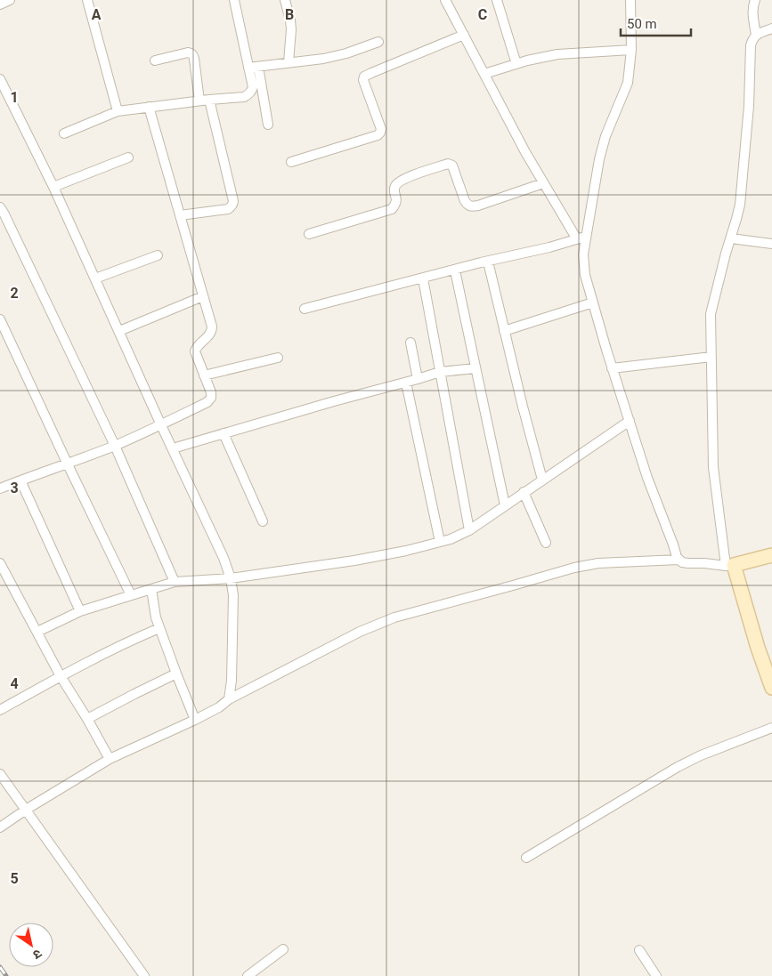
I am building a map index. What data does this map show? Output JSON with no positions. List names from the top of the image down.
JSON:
{
  "scale_bar": "50 m",
  "north": "bottom right",
  "grid": {
    "columns": ["A", "B", "C"],
    "rows": [
      "1",
      "2",
      "3",
      "4",
      "5"
    ]
  }
}
